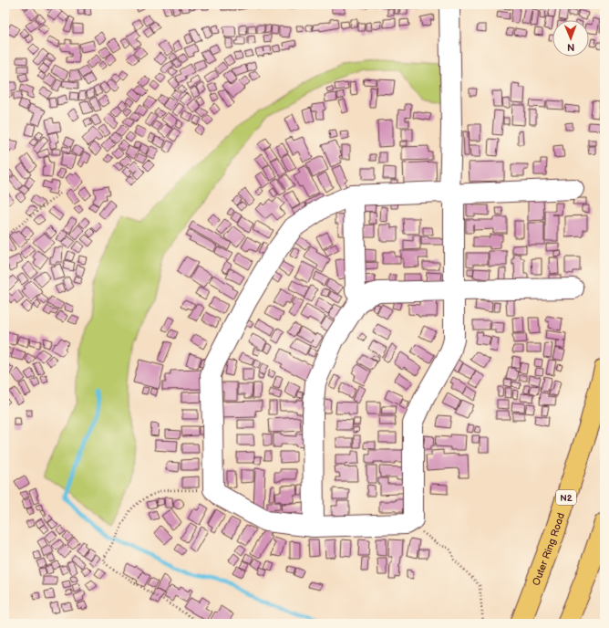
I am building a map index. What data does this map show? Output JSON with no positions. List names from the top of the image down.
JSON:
{
  "streets": {
    "highway": ["N2", "Outer Ring Road"]
  },
  "north": "bottom"
}
